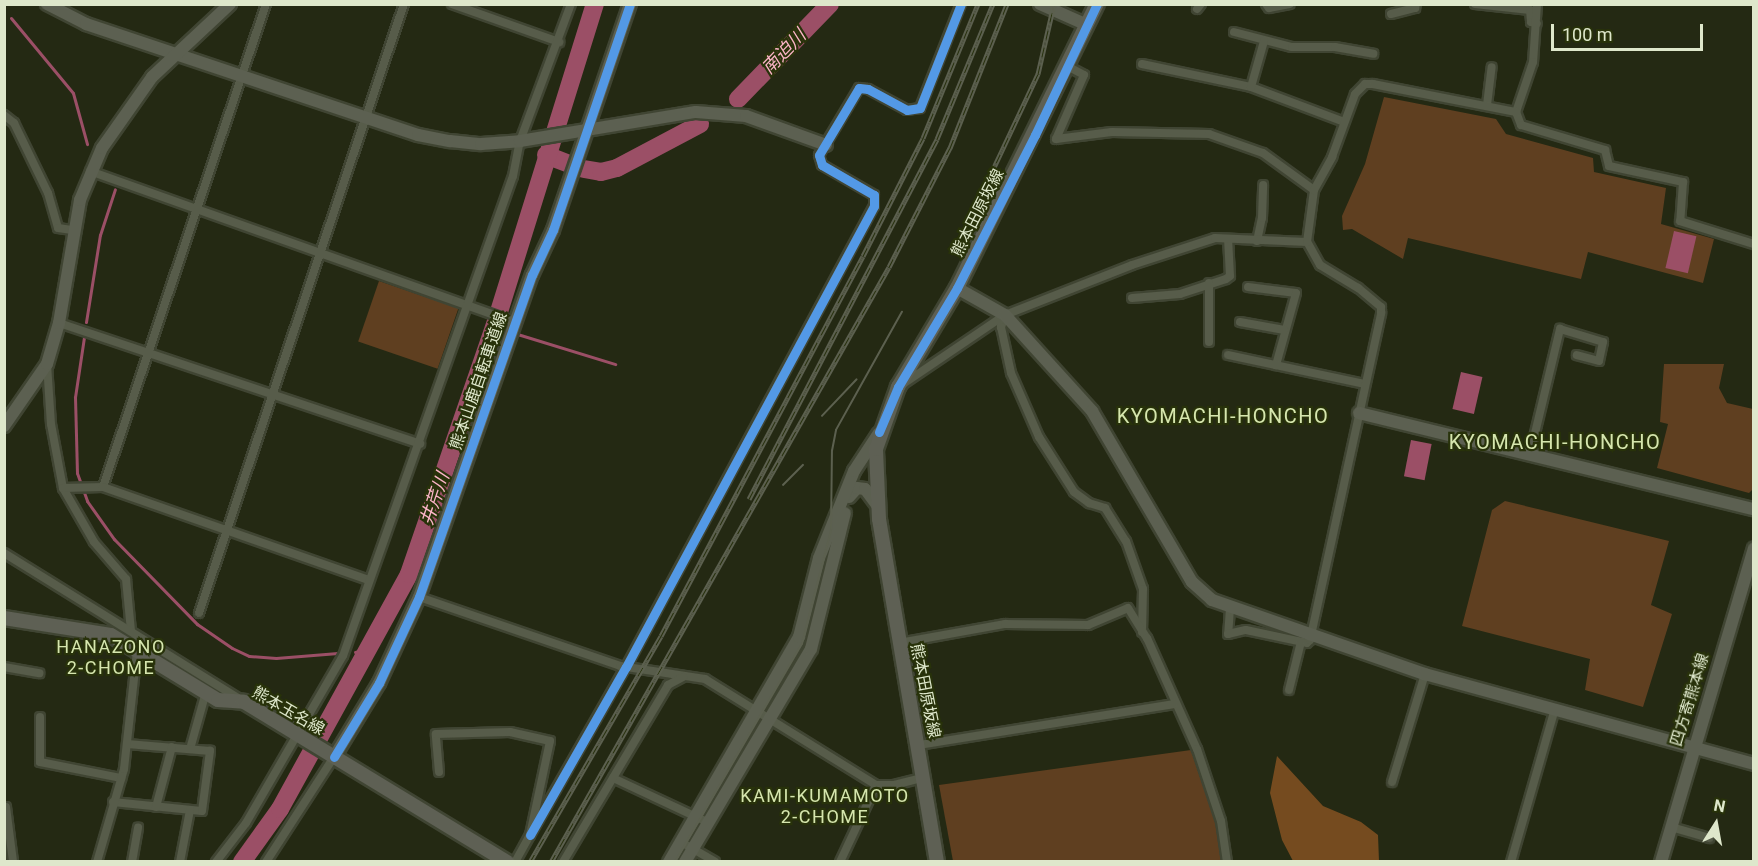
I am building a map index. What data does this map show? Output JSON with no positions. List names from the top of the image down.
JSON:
{
  "streets": {
    "main road": ["熊本田原坂線", "熊本玉名線"],
    "street": ["熊本山鹿自転車道線", "四方寄熊本線"]
  },
  "crossings": [
    ["熊本山鹿自転車道線", "熊本玉名線"]
  ],
  "districts": [
    "KYOMACHI-HONCHO",
    "KYOMACHI-HONCHO",
    "HANAZONO 2-CHOME",
    "KAMI-KUMAMOTO 2-CHOME"
  ],
  "water": ["南迫川", "井芹川"],
  "scale_bar": "100 m",
  "north": "top"
}
